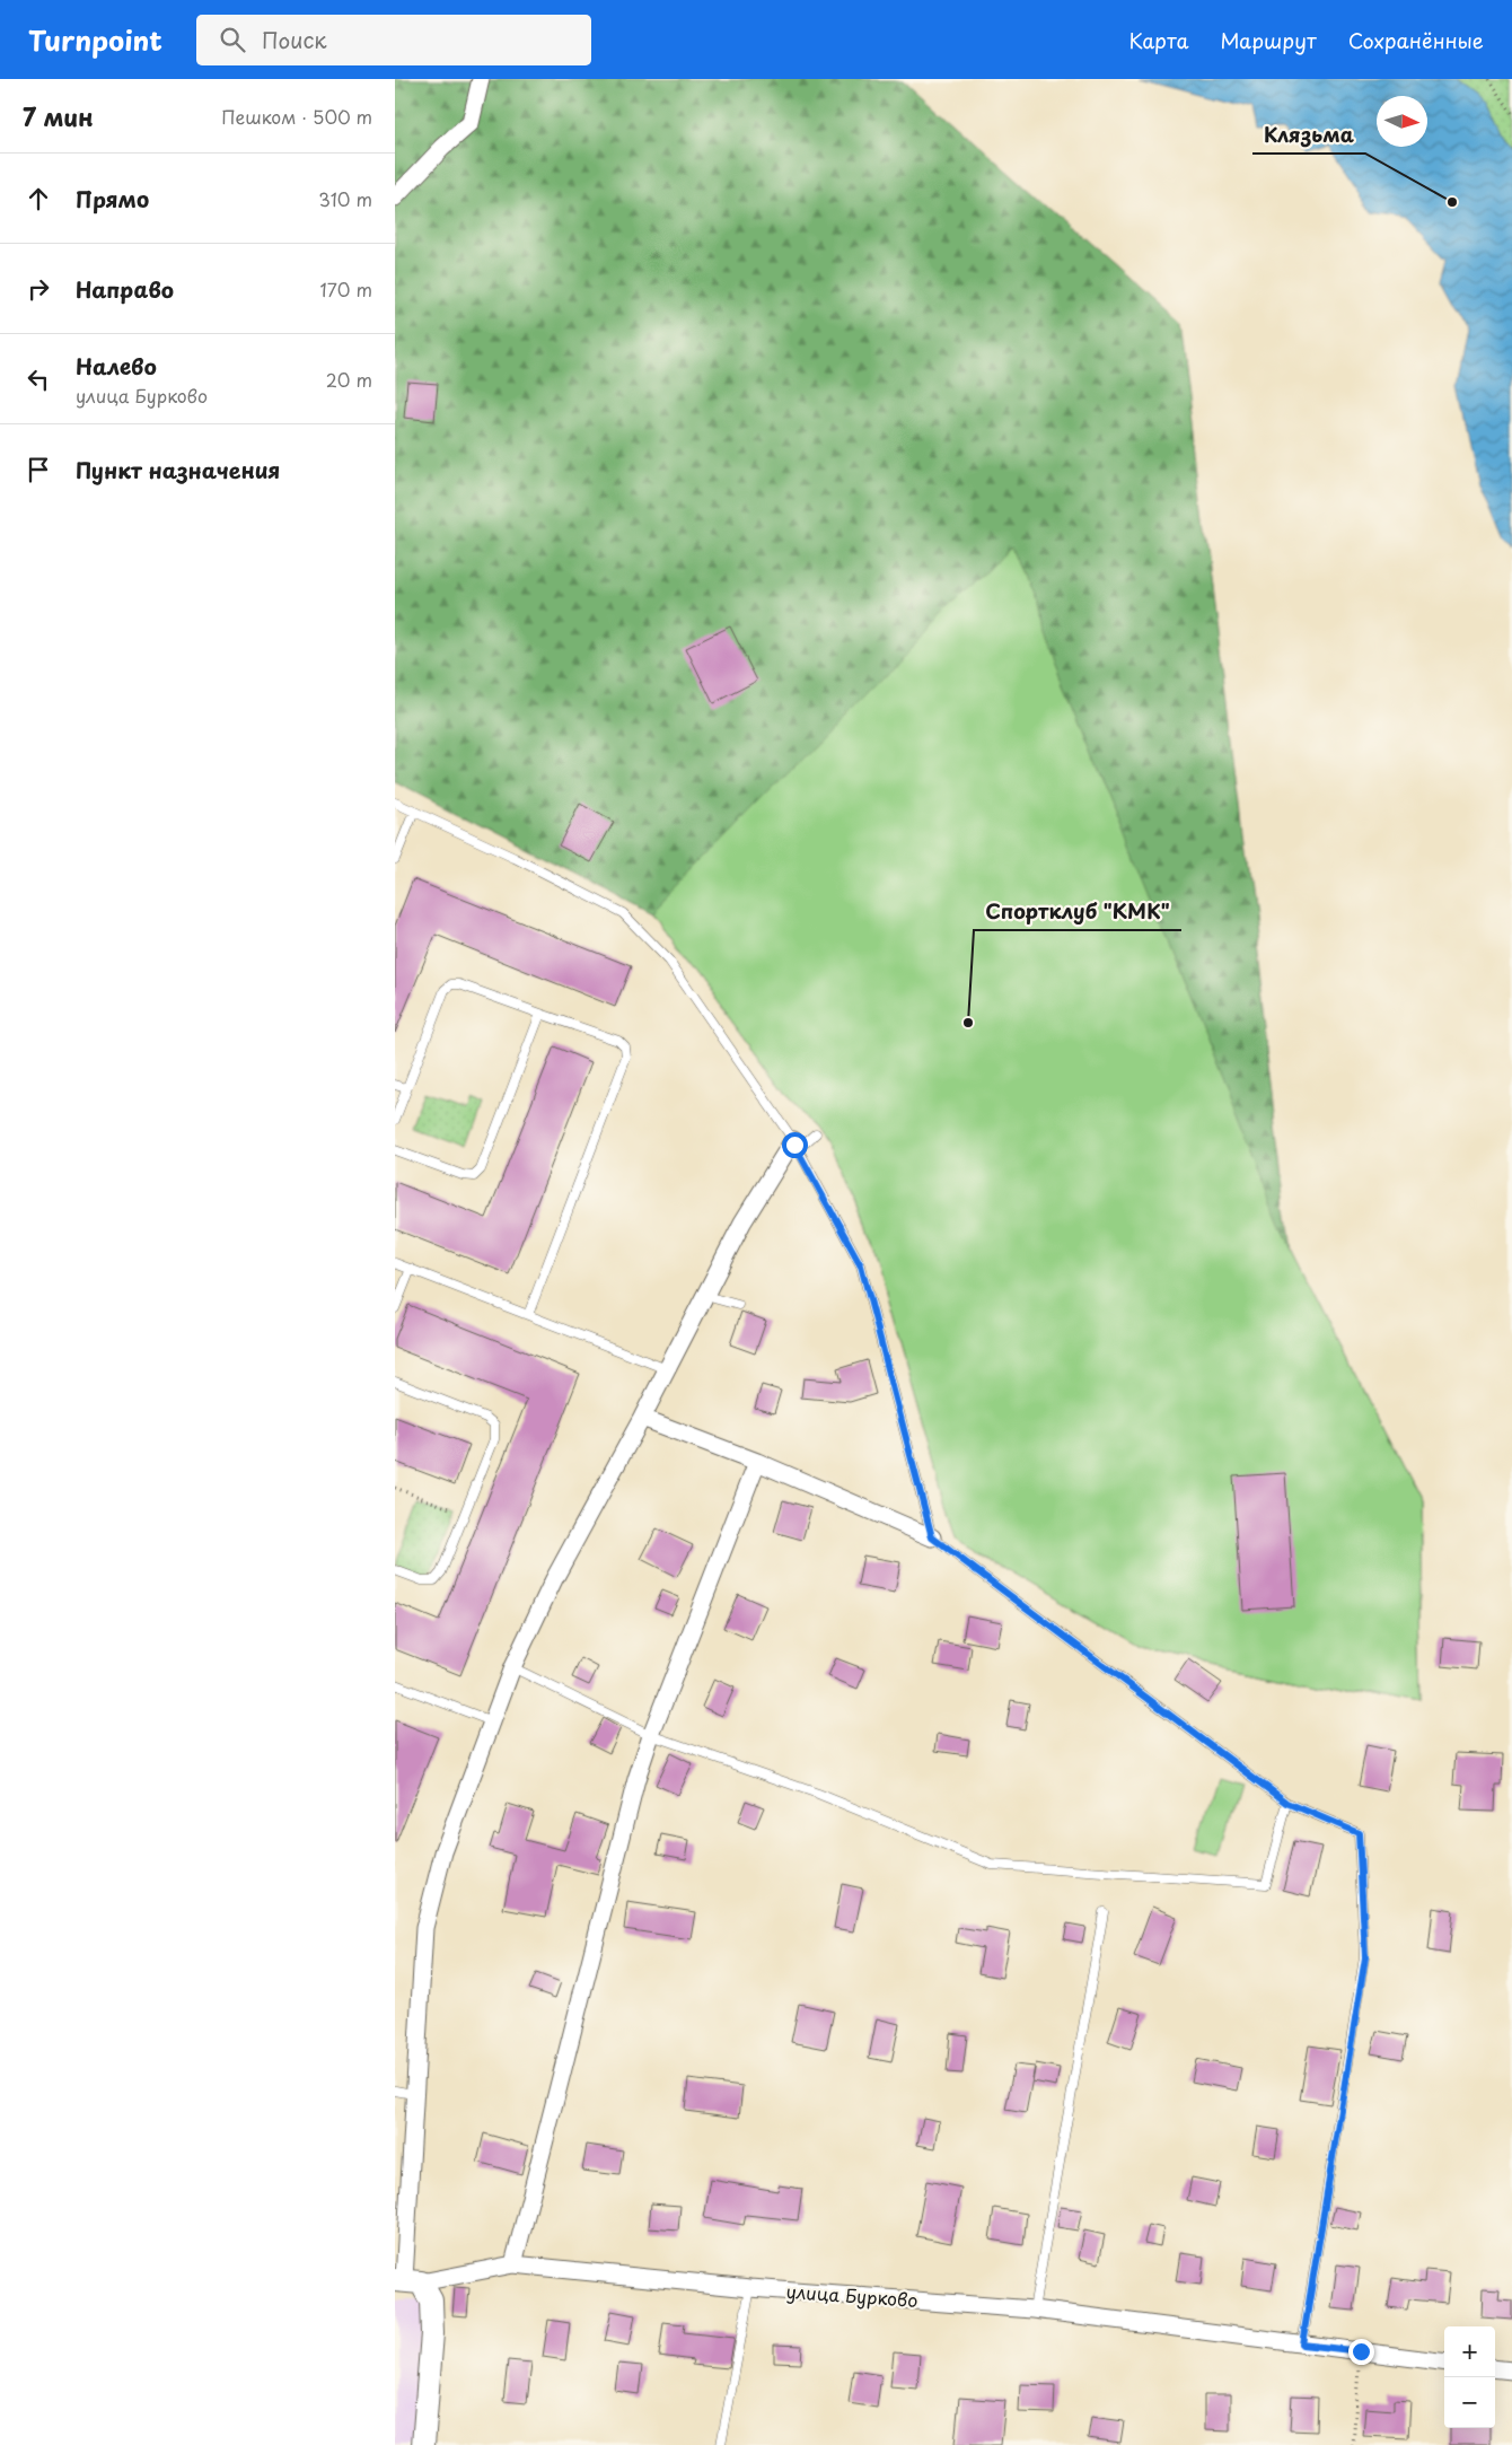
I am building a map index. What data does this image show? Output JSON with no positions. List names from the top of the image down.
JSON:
{
  "streets": {
    "street": ["улица Бурково"]
  },
  "places": ["Клязьма", "Спортклуб \"КМК\""],
  "north": "right",
  "page": {
    "header": "Turnpoint",
    "search": "Поиск",
    "nav": ["Карта", "Маршрут", "Сохранённые"],
    "heading": ["7 мин", "Пешком · 500 m"],
    "list": [
      ["Прямо", "310 m"],
      ["Направо", "170 m"],
      ["Налево", "улица Бурково", "20 m"],
      "Пункт назначения"
    ],
    "map_buttons": ["+", "−"]
  }
}
